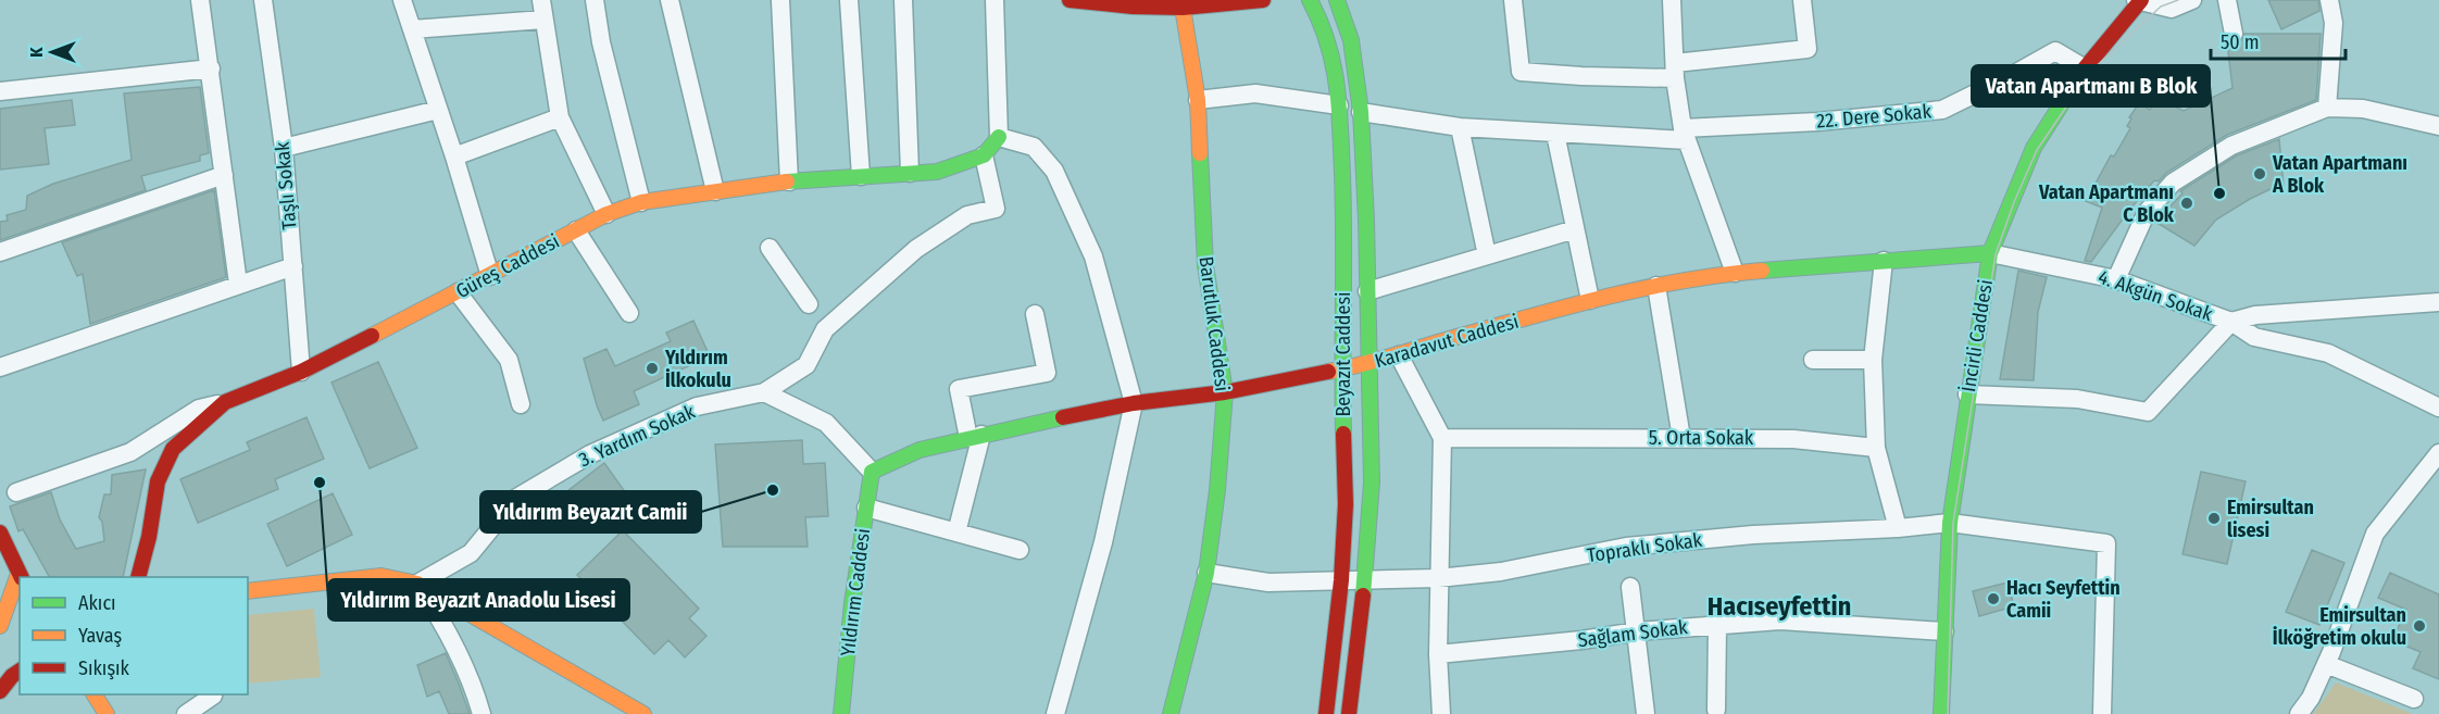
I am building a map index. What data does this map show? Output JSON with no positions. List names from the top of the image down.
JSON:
{
  "streets": {
    "main road": [
      "Güreş Caddesi",
      "Barutluk Caddesi",
      "İncirli Caddesi",
      "Karadavut Caddesi",
      "Beyazıt Caddesi",
      "Yıldırım Caddesi"
    ],
    "street": [
      "22. Dere Sokak",
      "Taşlı Sokak",
      "4. Akgün Sokak",
      "3. Yardım Sokak",
      "5. Orta Sokak",
      "Topraklı Sokak",
      "Sağlam Sokak"
    ]
  },
  "crossings": [
    ["22. Dere Sokak", "İncirli Caddesi"],
    ["22. Dere Sokak", "Beyazıt Caddesi"],
    ["Taşlı Sokak", "Güreş Caddesi"],
    ["4. Akgün Sokak", "İncirli Caddesi"],
    ["4. Akgün Sokak", "Karadavut Caddesi"],
    ["Barutluk Caddesi", "Karadavut Caddesi"],
    ["Barutluk Caddesi", "Topraklı Sokak"],
    ["İncirli Caddesi", "Karadavut Caddesi"],
    ["İncirli Caddesi", "Topraklı Sokak"],
    ["İncirli Caddesi", "Sağlam Sokak"],
    ["Karadavut Caddesi", "Beyazıt Caddesi"],
    ["Karadavut Caddesi", "Yıldırım Caddesi"],
    ["Beyazıt Caddesi", "Topraklı Sokak"]
  ],
  "districts": ["Hacıseyfettin"],
  "places": [
    "Vatan Apartmanı A Blok",
    "Vatan Apartmanı B Blok",
    "Vatan Apartmanı C Blok",
    "Yıldırım İlkokulu",
    "Yıldırım Beyazıt Anadolu Lisesi",
    "Yıldırım Beyazıt Camii",
    "Emirsultan lisesi",
    "Hacı Seyfettin Camii",
    "Emirsultan İlköğretim okulu"
  ],
  "legend": ["Akıcı", "Yavaş", "Sıkışık"],
  "scale_bar": "50 m",
  "north": "left"
}
